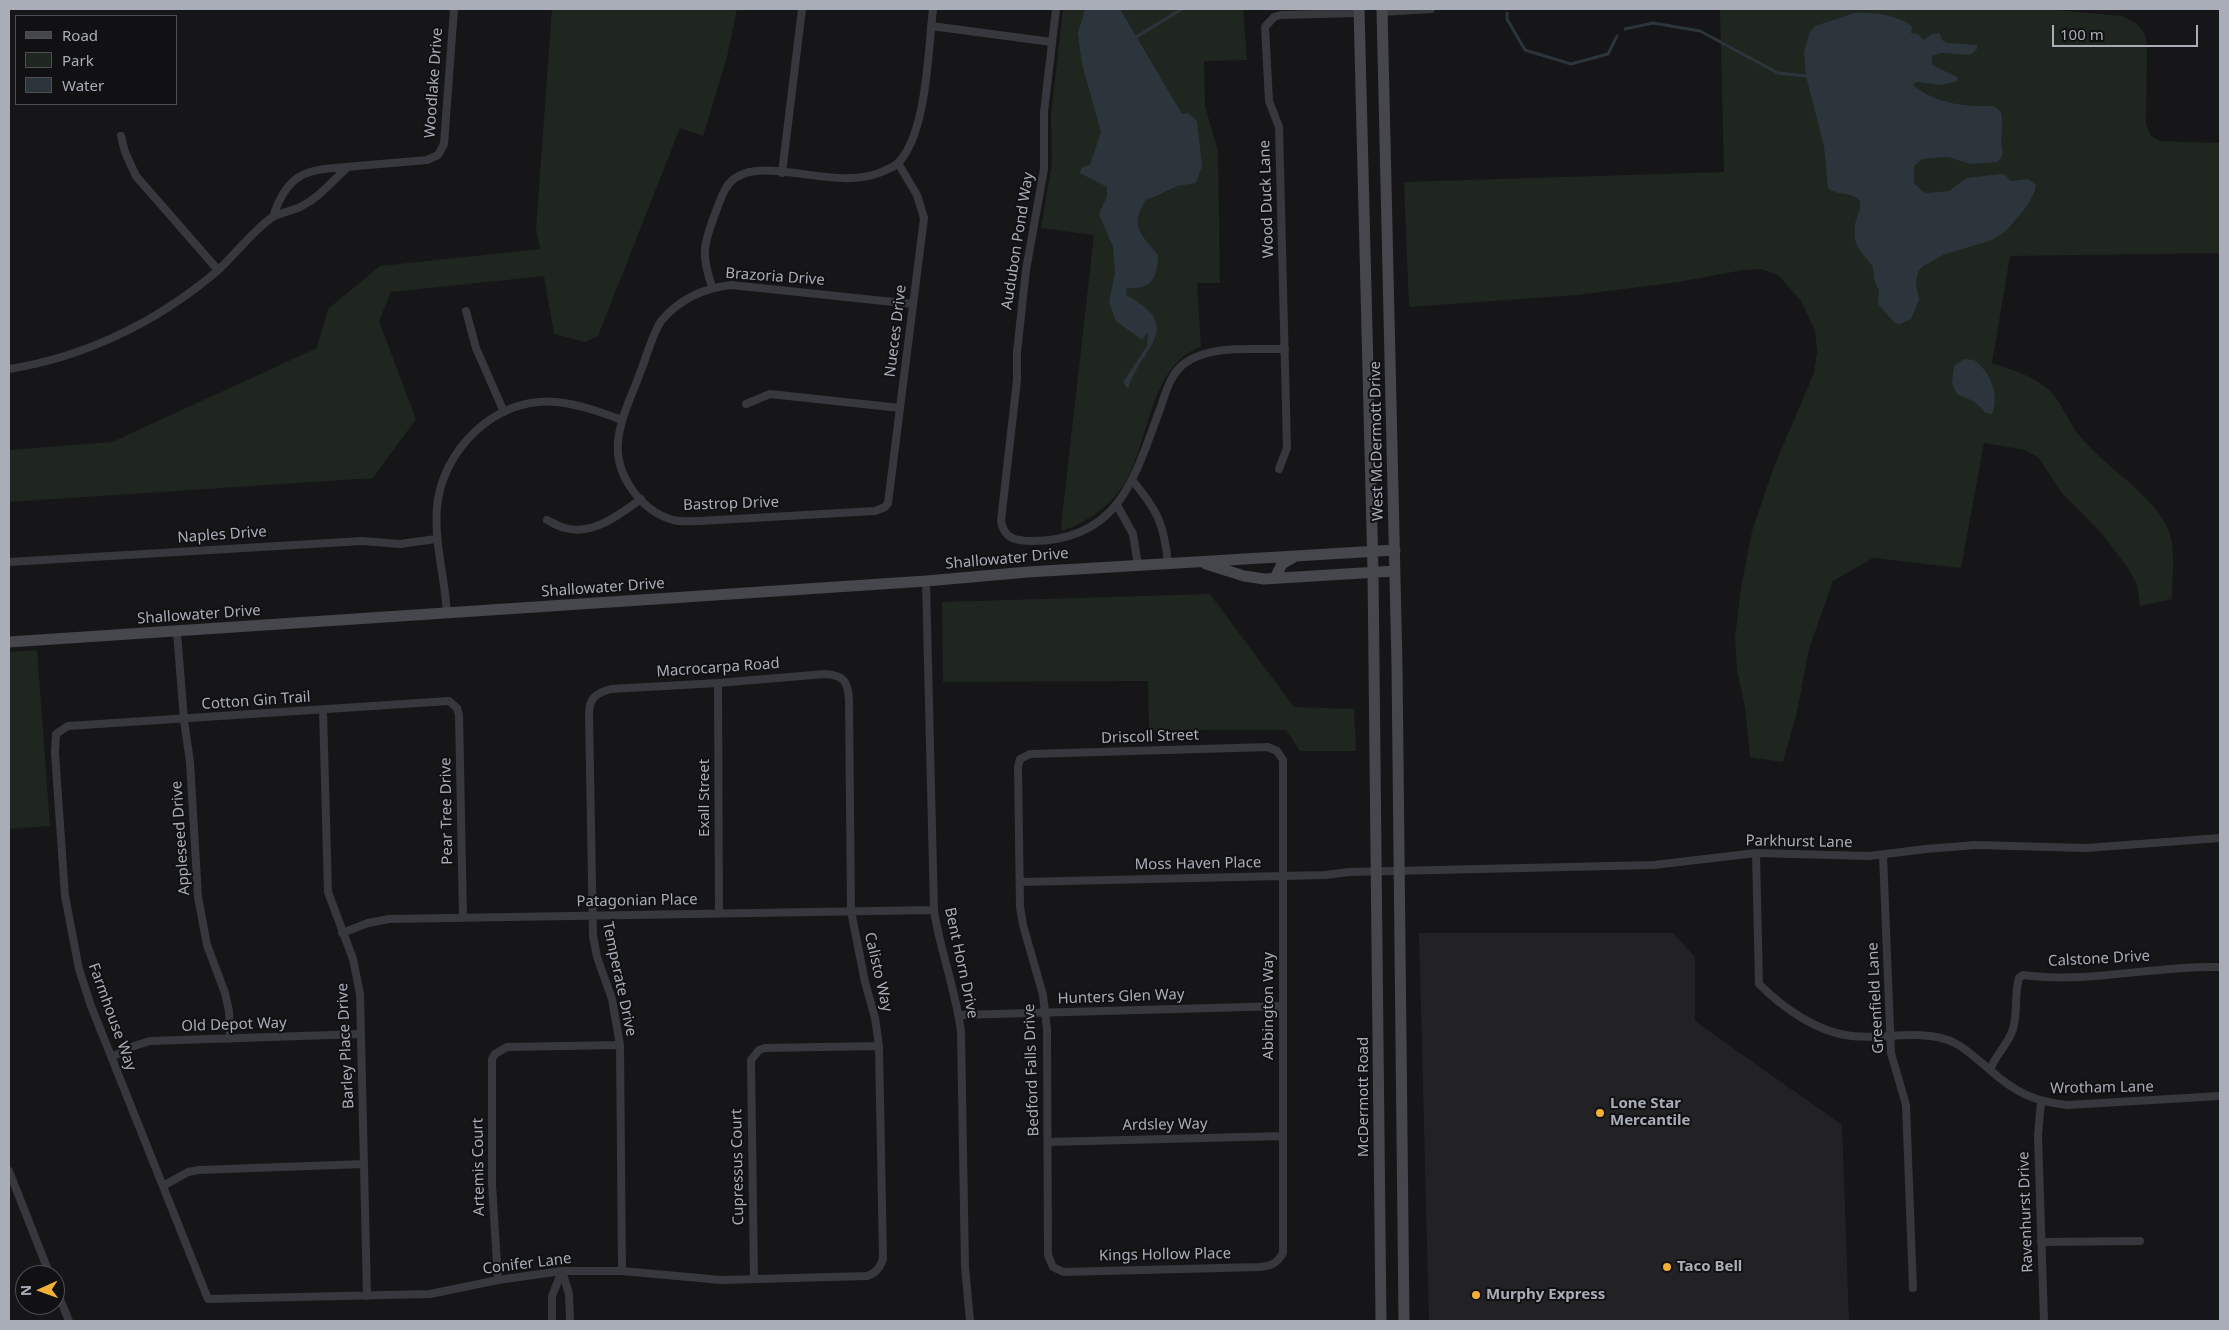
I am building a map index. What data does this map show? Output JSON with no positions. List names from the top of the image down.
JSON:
{
  "streets": {
    "main road": ["West McDermott Drive", "Shallowater Drive", "McDermott Road"],
    "street": [
      "Woodlake Drive",
      "Wood Duck Lane",
      "Audubon Pond Way",
      "Brazoria Drive",
      "Nueces Drive",
      "Bastrop Drive",
      "Naples Drive",
      "Macrocarpa Road",
      "Cotton Gin Trail",
      "Driscoll Street",
      "Exall Street",
      "Pear Tree Drive",
      "Appleseed Drive",
      "Parkhurst Lane",
      "Moss Haven Place",
      "Patagonian Place",
      "Calstone Drive",
      "Bent Horn Drive",
      "Calisto Way",
      "Temperate Drive",
      "Hunters Glen Way",
      "Greenfield Lane",
      "Abbington Way",
      "Farmhouse Way",
      "Old Depot Way",
      "Barley Place Drive",
      "Bedford Falls Drive",
      "Wrotham Lane",
      "Ardsley Way",
      "Artemis Court",
      "Cupressus Court",
      "Ravenhurst Drive",
      "Kings Hollow Place",
      "Conifer Lane"
    ]
  },
  "crossings": [
    ["Wood Duck Lane", "West McDermott Drive"],
    ["Brazoria Drive", "Nueces Drive"],
    ["Brazoria Drive", "Bastrop Drive"],
    ["Nueces Drive", "Bastrop Drive"],
    ["West McDermott Drive", "Shallowater Drive"],
    ["West McDermott Drive", "Parkhurst Lane"],
    ["West McDermott Drive", "Moss Haven Place"],
    ["West McDermott Drive", "McDermott Road"],
    ["Shallowater Drive", "Appleseed Drive"],
    ["Shallowater Drive", "Bent Horn Drive"],
    ["Macrocarpa Road", "Exall Street"],
    ["Macrocarpa Road", "Calisto Way"],
    ["Macrocarpa Road", "Temperate Drive"],
    ["Cotton Gin Trail", "Pear Tree Drive"],
    ["Cotton Gin Trail", "Appleseed Drive"],
    ["Cotton Gin Trail", "Farmhouse Way"],
    ["Cotton Gin Trail", "Barley Place Drive"],
    ["Driscoll Street", "Abbington Way"],
    ["Driscoll Street", "Bedford Falls Drive"],
    ["Exall Street", "Patagonian Place"],
    ["Pear Tree Drive", "Patagonian Place"],
    ["Appleseed Drive", "Old Depot Way"],
    ["Parkhurst Lane", "Moss Haven Place"],
    ["Parkhurst Lane", "Greenfield Lane"],
    ["Parkhurst Lane", "Wrotham Lane"],
    ["Parkhurst Lane", "McDermott Road"],
    ["Moss Haven Place", "Abbington Way"],
    ["Moss Haven Place", "Bedford Falls Drive"],
    ["Moss Haven Place", "McDermott Road"],
    ["Patagonian Place", "Bent Horn Drive"],
    ["Patagonian Place", "Calisto Way"],
    ["Patagonian Place", "Temperate Drive"],
    ["Patagonian Place", "Barley Place Drive"],
    ["Calstone Drive", "Wrotham Lane"],
    ["Bent Horn Drive", "Hunters Glen Way"],
    ["Calisto Way", "Cupressus Court"],
    ["Calisto Way", "Conifer Lane"],
    ["Temperate Drive", "Artemis Court"],
    ["Temperate Drive", "Conifer Lane"],
    ["Hunters Glen Way", "Abbington Way"],
    ["Hunters Glen Way", "Bedford Falls Drive"],
    ["Greenfield Lane", "Wrotham Lane"],
    ["Abbington Way", "Ardsley Way"],
    ["Abbington Way", "Kings Hollow Place"],
    ["Farmhouse Way", "Old Depot Way"],
    ["Farmhouse Way", "Conifer Lane"],
    ["Old Depot Way", "Barley Place Drive"],
    ["Barley Place Drive", "Conifer Lane"],
    ["Bedford Falls Drive", "Ardsley Way"],
    ["Bedford Falls Drive", "Kings Hollow Place"],
    ["Wrotham Lane", "Ravenhurst Drive"],
    ["Artemis Court", "Conifer Lane"],
    ["Cupressus Court", "Conifer Lane"]
  ],
  "places": ["Lone Star Mercantile", "Taco Bell", "Murphy Express"],
  "legend": ["Road", "Park", "Water"],
  "scale_bar": "100 m",
  "north": "left"
}
